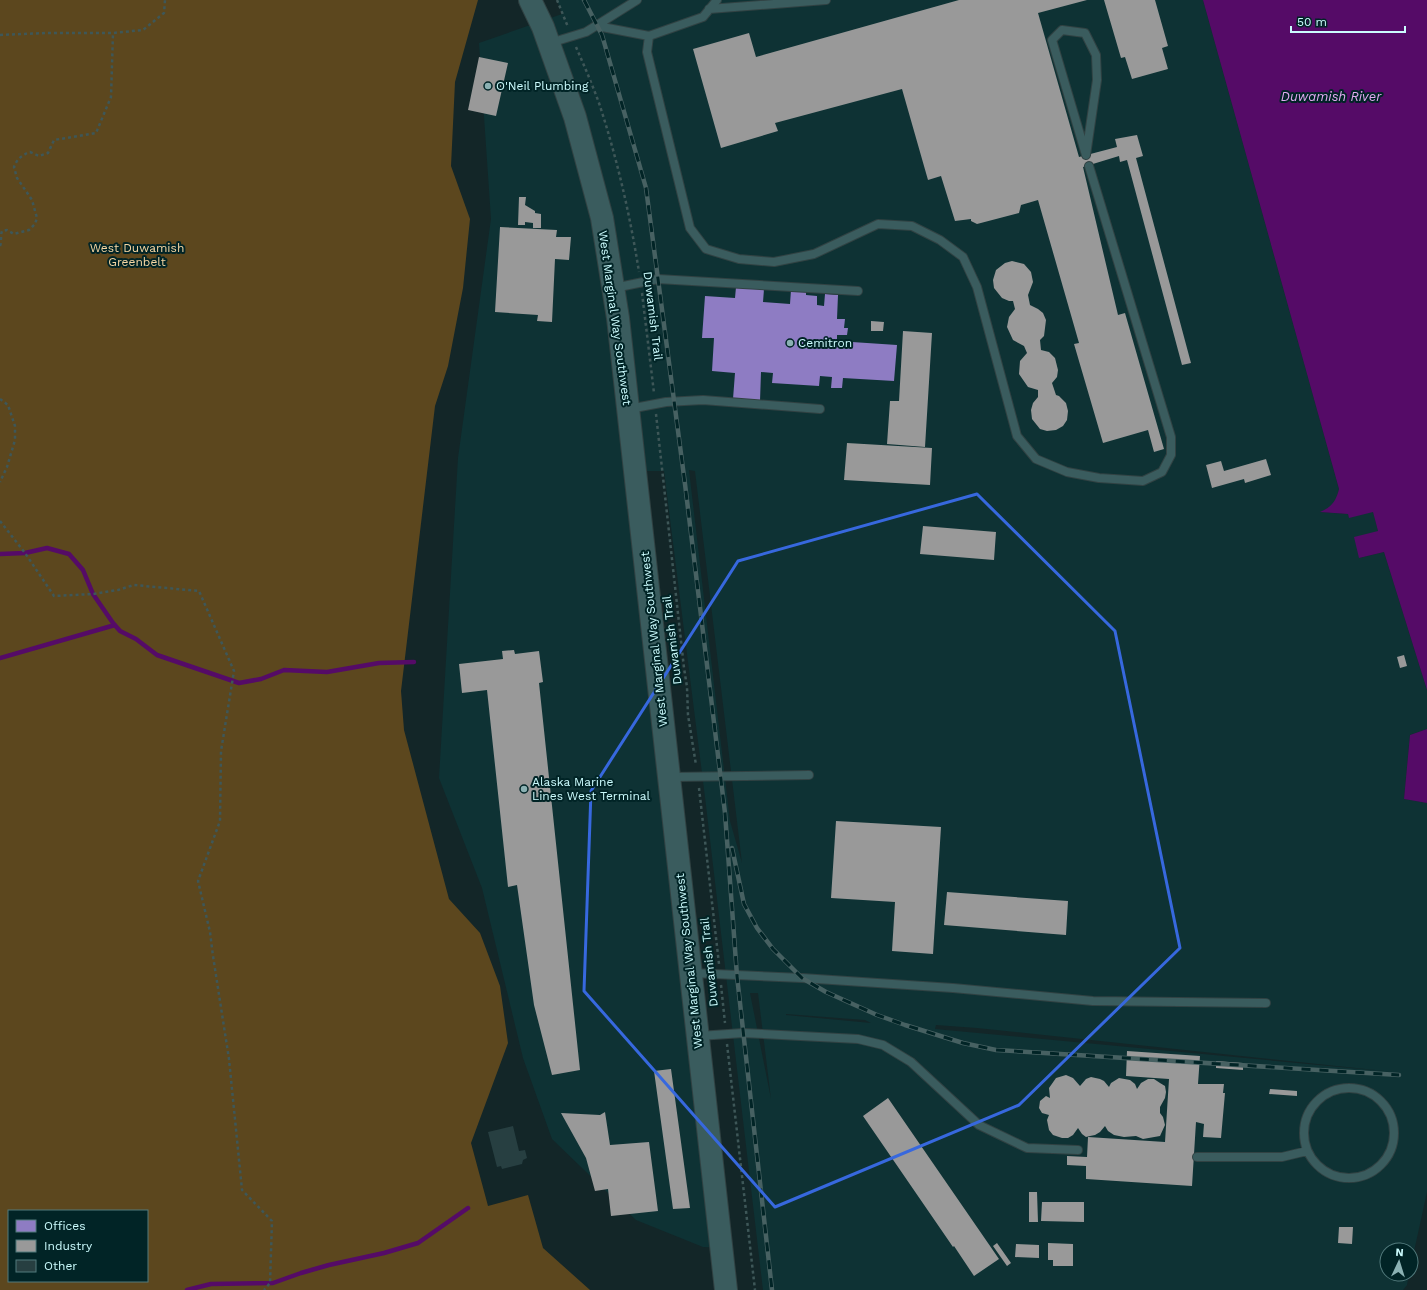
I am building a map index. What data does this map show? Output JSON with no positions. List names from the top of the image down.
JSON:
{
  "streets": {
    "main road": ["West Marginal Way Southwest"],
    "path": ["Duwamish Trail"]
  },
  "water": ["Duwamish River"],
  "parks": ["West Duwamish Greenbelt"],
  "places": ["O'Neil Plumbing", "Cemitron", "Alaska Marine Lines West Terminal"],
  "legend": ["Offices", "Industry", "Other"],
  "scale_bar": "50 m",
  "north": "top"
}
